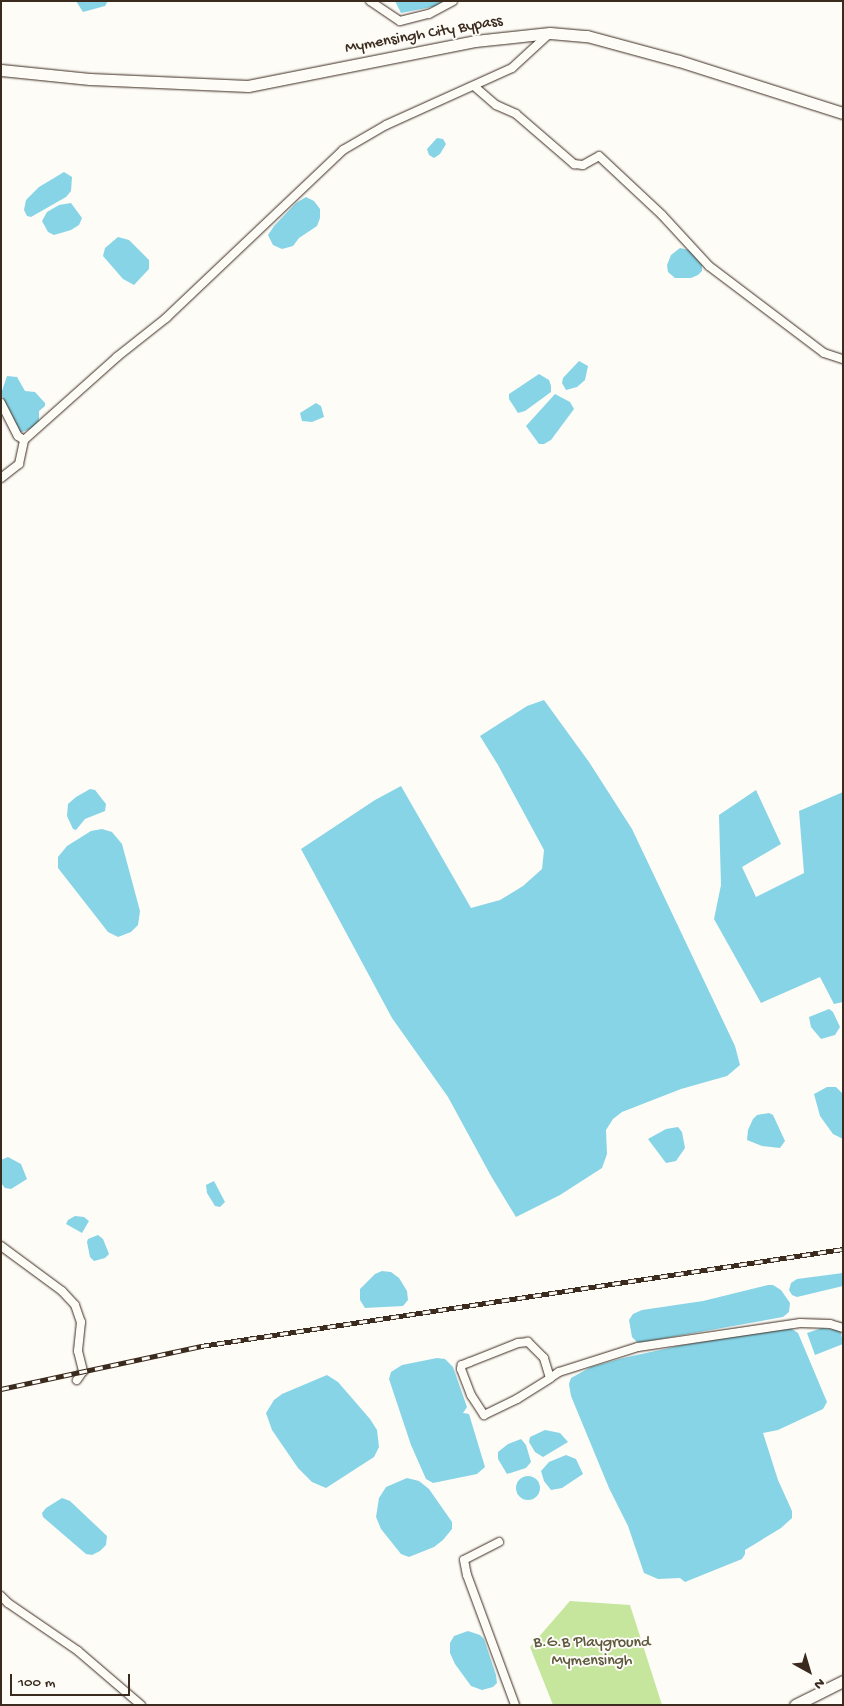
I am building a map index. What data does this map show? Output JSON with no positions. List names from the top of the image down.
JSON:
{
  "streets": {
    "highway": ["Mymensingh City Bypass"]
  },
  "parks": ["B.G.B Playground Mymensingh"],
  "scale_bar": "100 m",
  "north": "bottom right"
}
